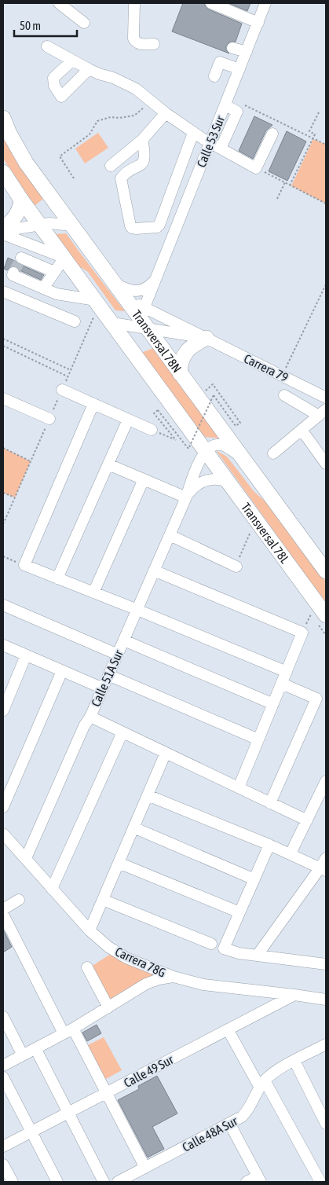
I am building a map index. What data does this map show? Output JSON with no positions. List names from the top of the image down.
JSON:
{
  "streets": {
    "main road": ["Transversal 78N", "Transversal 78L"],
    "street": [
      "Calle 53 Sur",
      "Carrera 79",
      "Calle 51A Sur",
      "Carrera 78G",
      "Calle 49 Sur",
      "Calle 48A Sur"
    ]
  },
  "crossings": [
    ["Calle 53 Sur", "Transversal 78N"],
    ["Calle 53 Sur", "Carrera 79"],
    ["Transversal 78N", "Carrera 79"],
    ["Transversal 78N", "Transversal 78L"],
    ["Transversal 78N", "Calle 51A Sur"],
    ["Transversal 78L", "Calle 51A Sur"],
    ["Calle 51A Sur", "Carrera 78G"],
    ["Carrera 78G", "Calle 49 Sur"]
  ],
  "scale_bar": "50 m"
}
